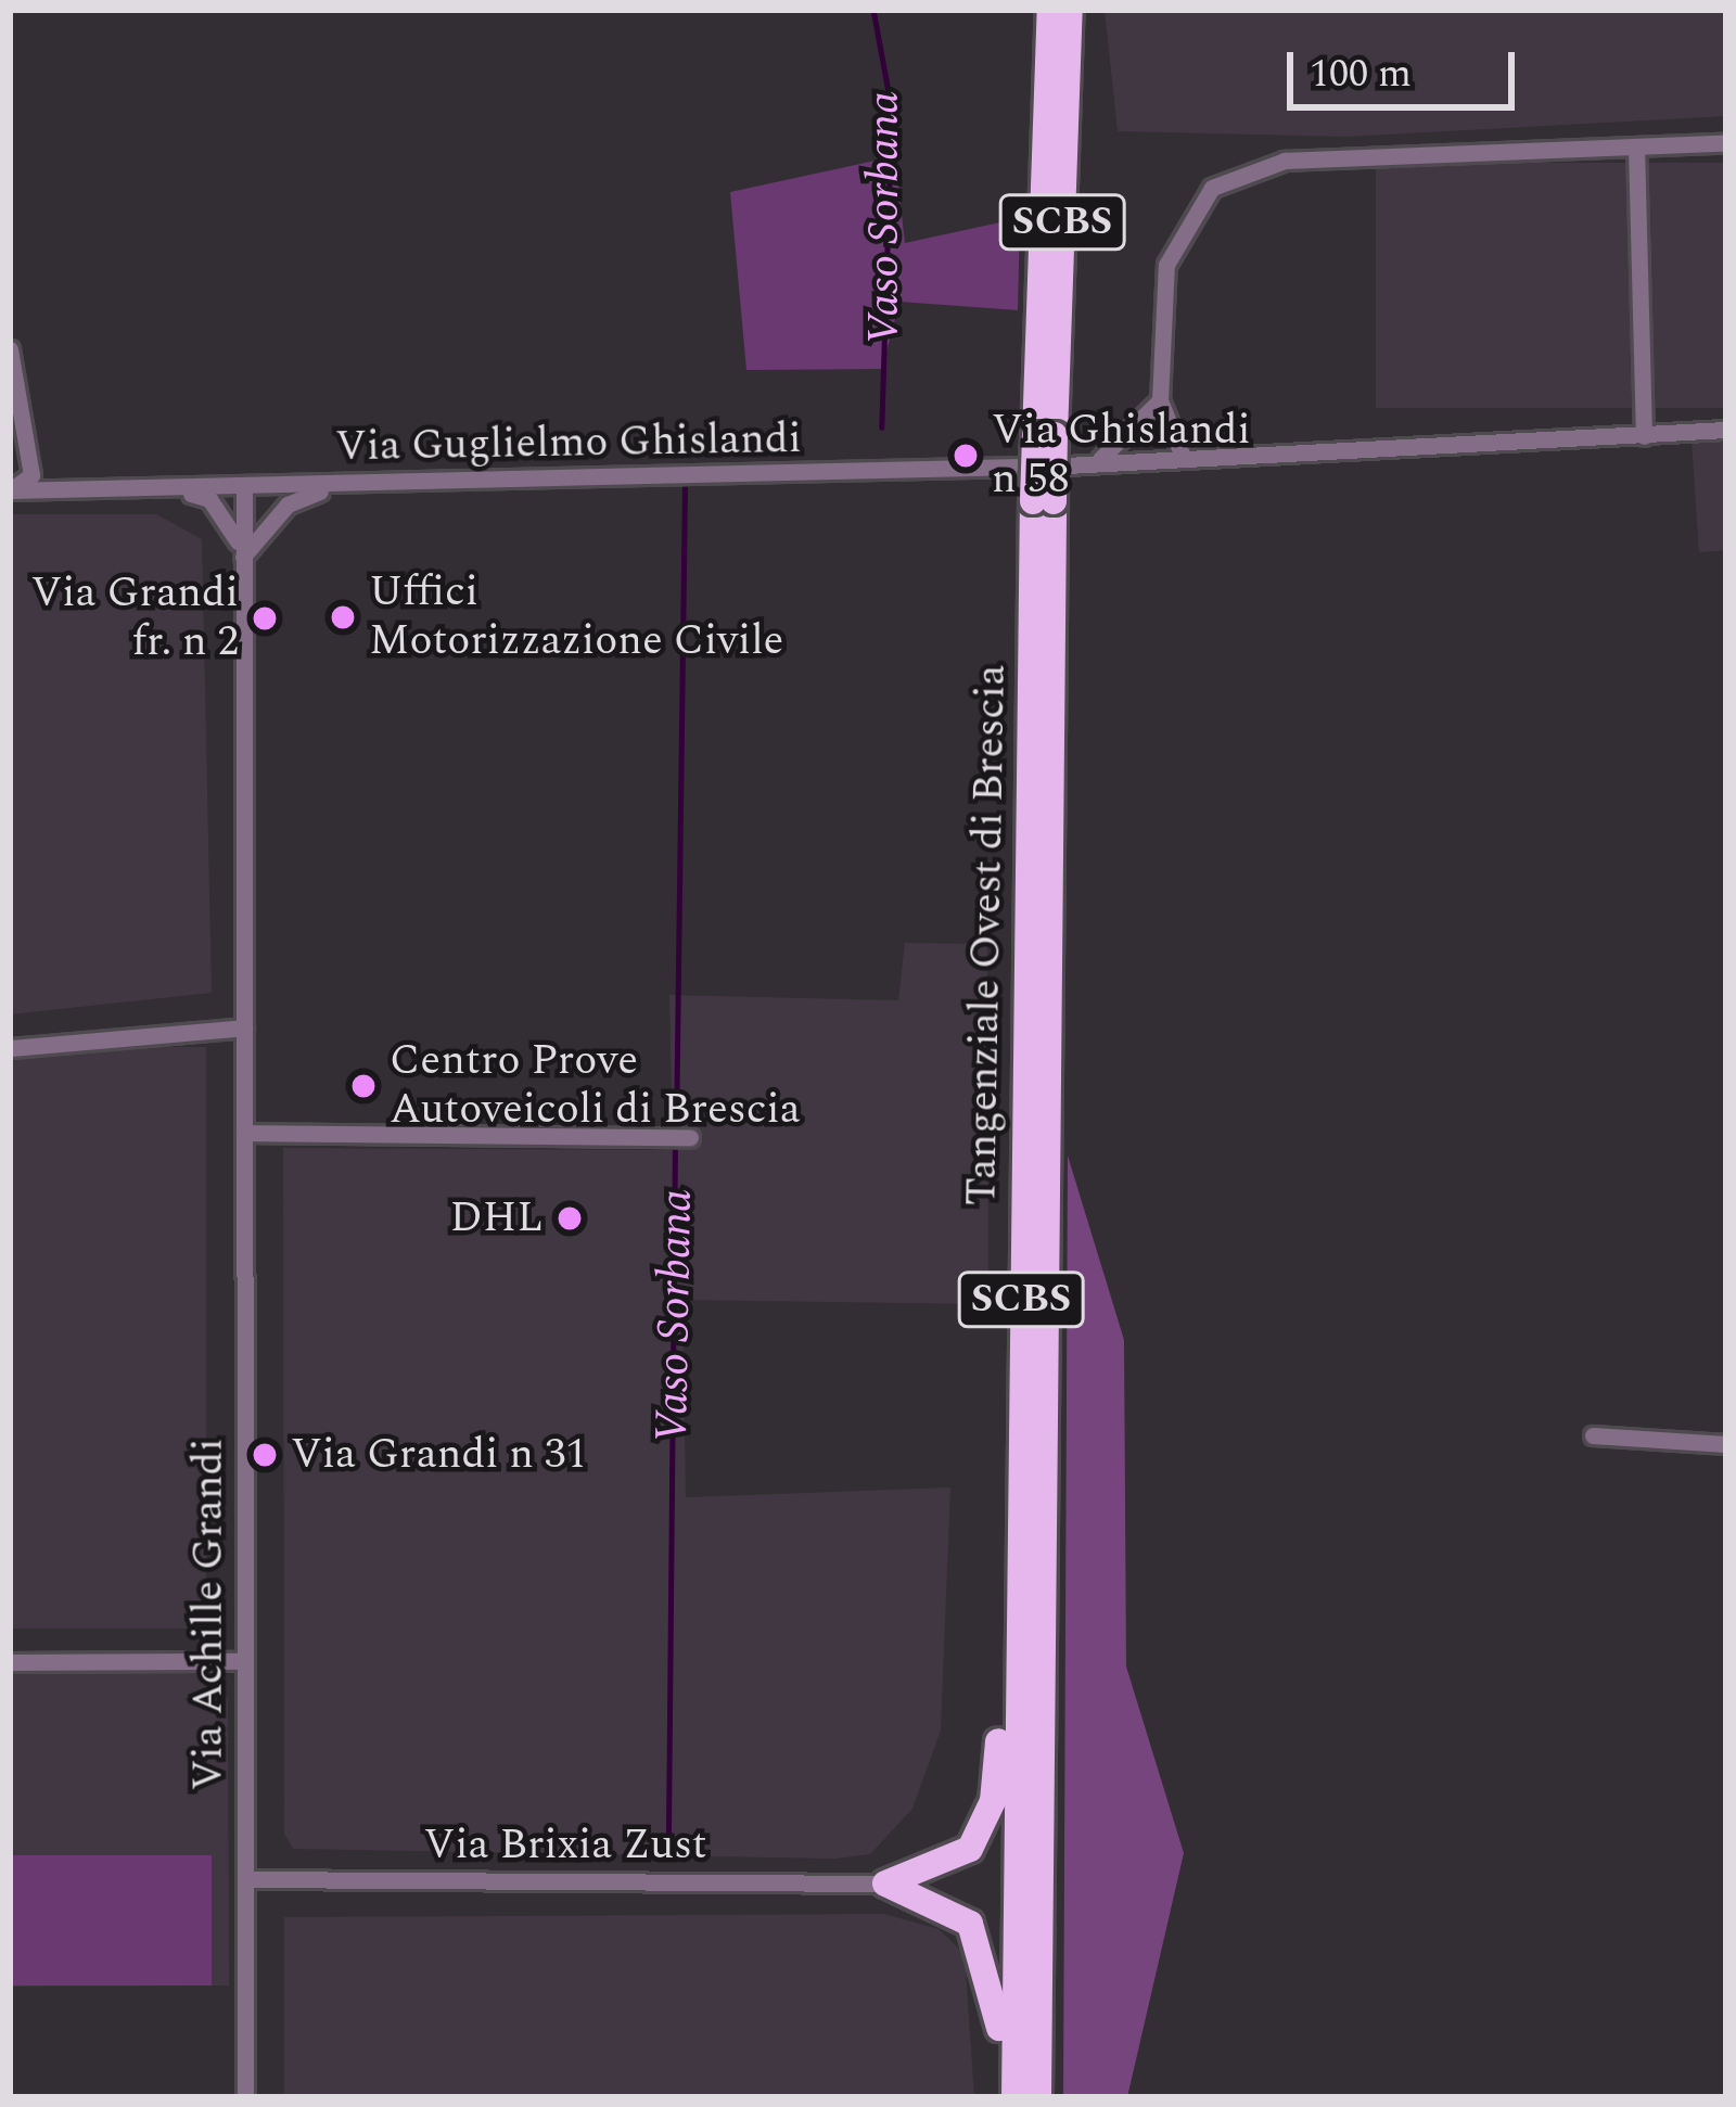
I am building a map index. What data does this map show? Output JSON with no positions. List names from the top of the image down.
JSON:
{
  "streets": {
    "highway": ["SCBS", "Tangenziale Ovest di Brescia"],
    "street": ["Via Guglielmo Ghislandi", "Via Achille Grandi", "Via Brixia Zust"]
  },
  "crossings": [
    ["Via Guglielmo Ghislandi", "Via Achille Grandi"],
    ["Via Achille Grandi", "Via Brixia Zust"]
  ],
  "water": ["Vaso Sorbana"],
  "places": [
    "Via Ghislandi n 58",
    "Uffici Motorizzazione Civile",
    "Via Grandi fr. n 2",
    "Centro Prove Autoveicoli di Brescia",
    "DHL",
    "Via Grandi n 31"
  ],
  "scale_bar": "100 m"
}
